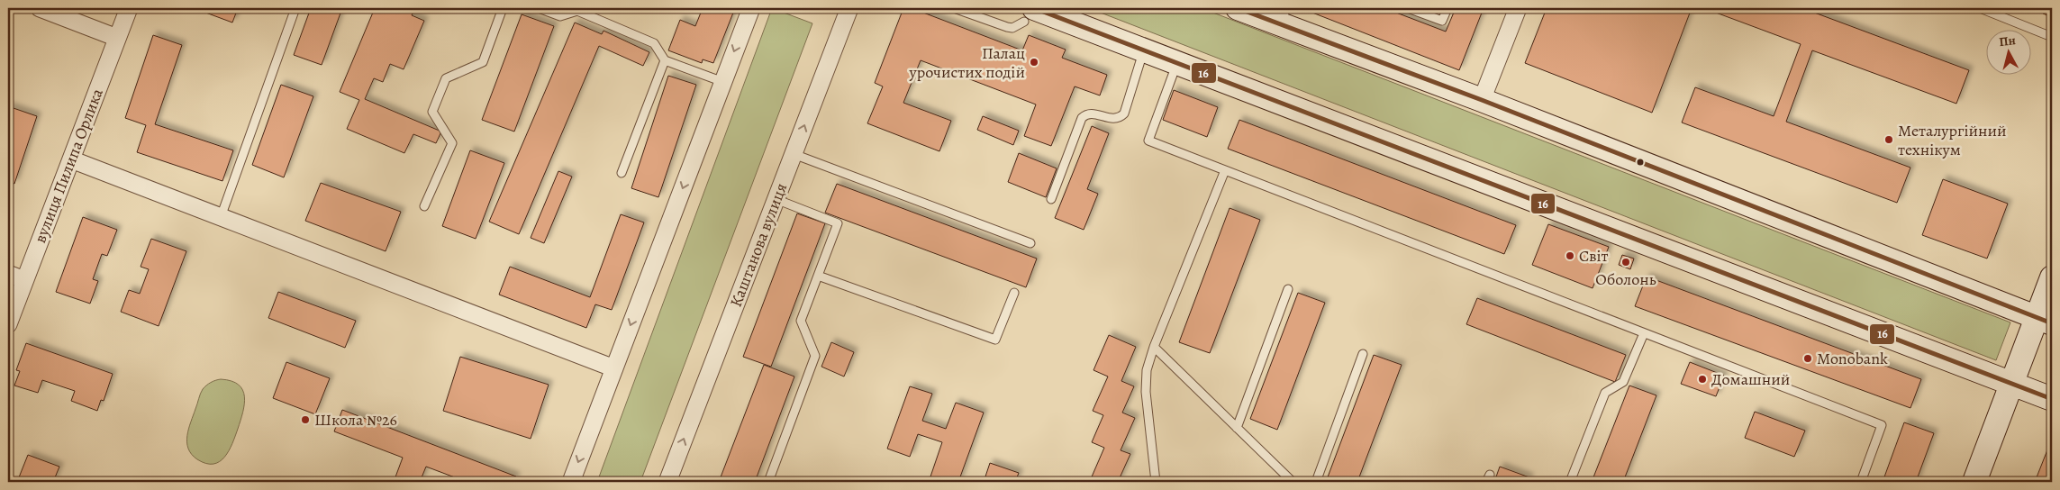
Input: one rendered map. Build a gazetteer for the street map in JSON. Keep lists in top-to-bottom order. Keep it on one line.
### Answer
{"streets":{"street":["вулиця Пилипа Орлика","Каштанова вулиця"]},"places":["Палац урочистих подій","Металургійний технікум","Світ","Оболонь","Monobank","Домашний","Школа №26"],"lines":["transit line 16"],"north":"top"}
